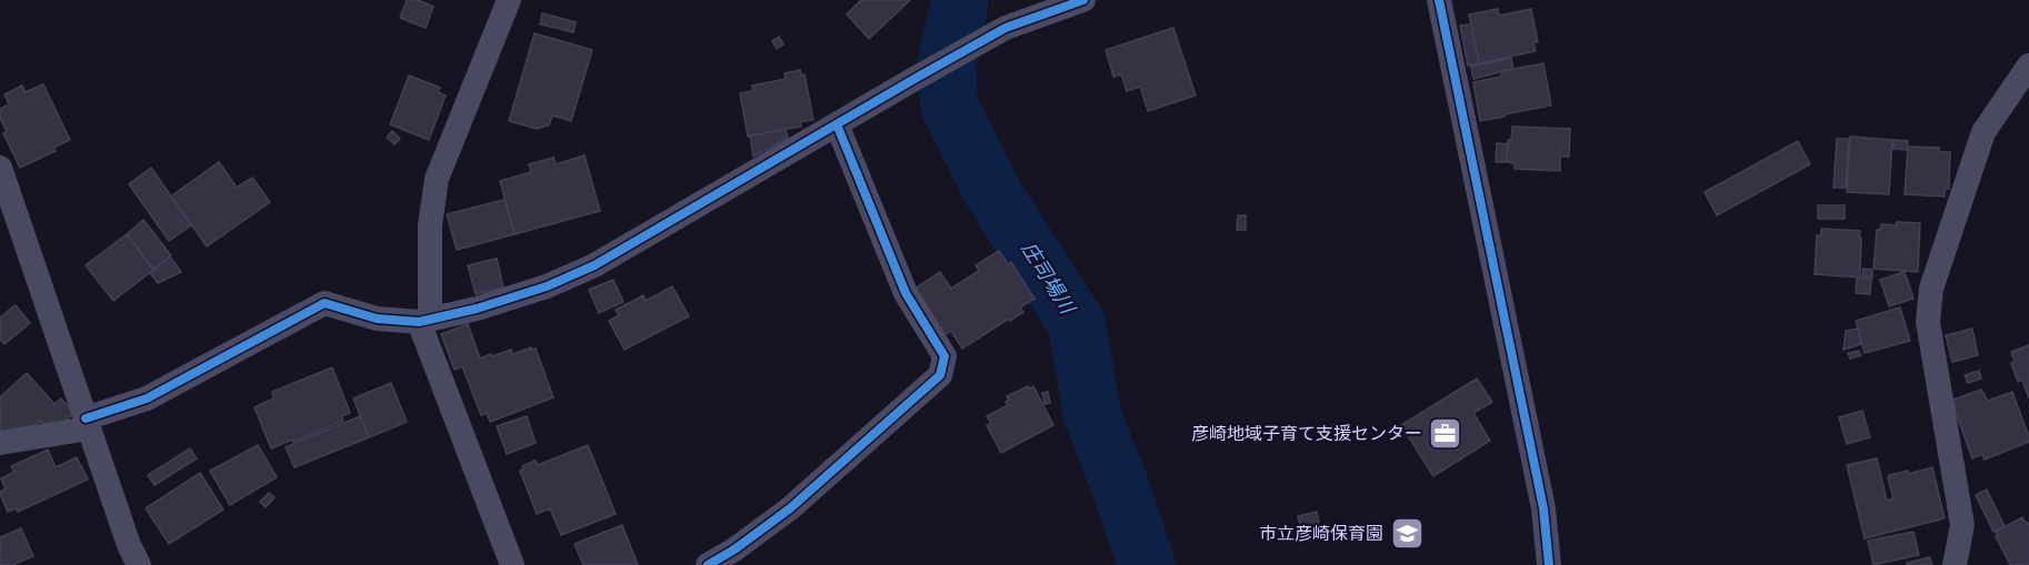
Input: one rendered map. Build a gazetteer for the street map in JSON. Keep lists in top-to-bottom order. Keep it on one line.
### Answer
{"water":["庄司場川"],"places":{"office":["彦崎地域子育て支援センター"],"school or university":["市立彦崎保育園"]}}
